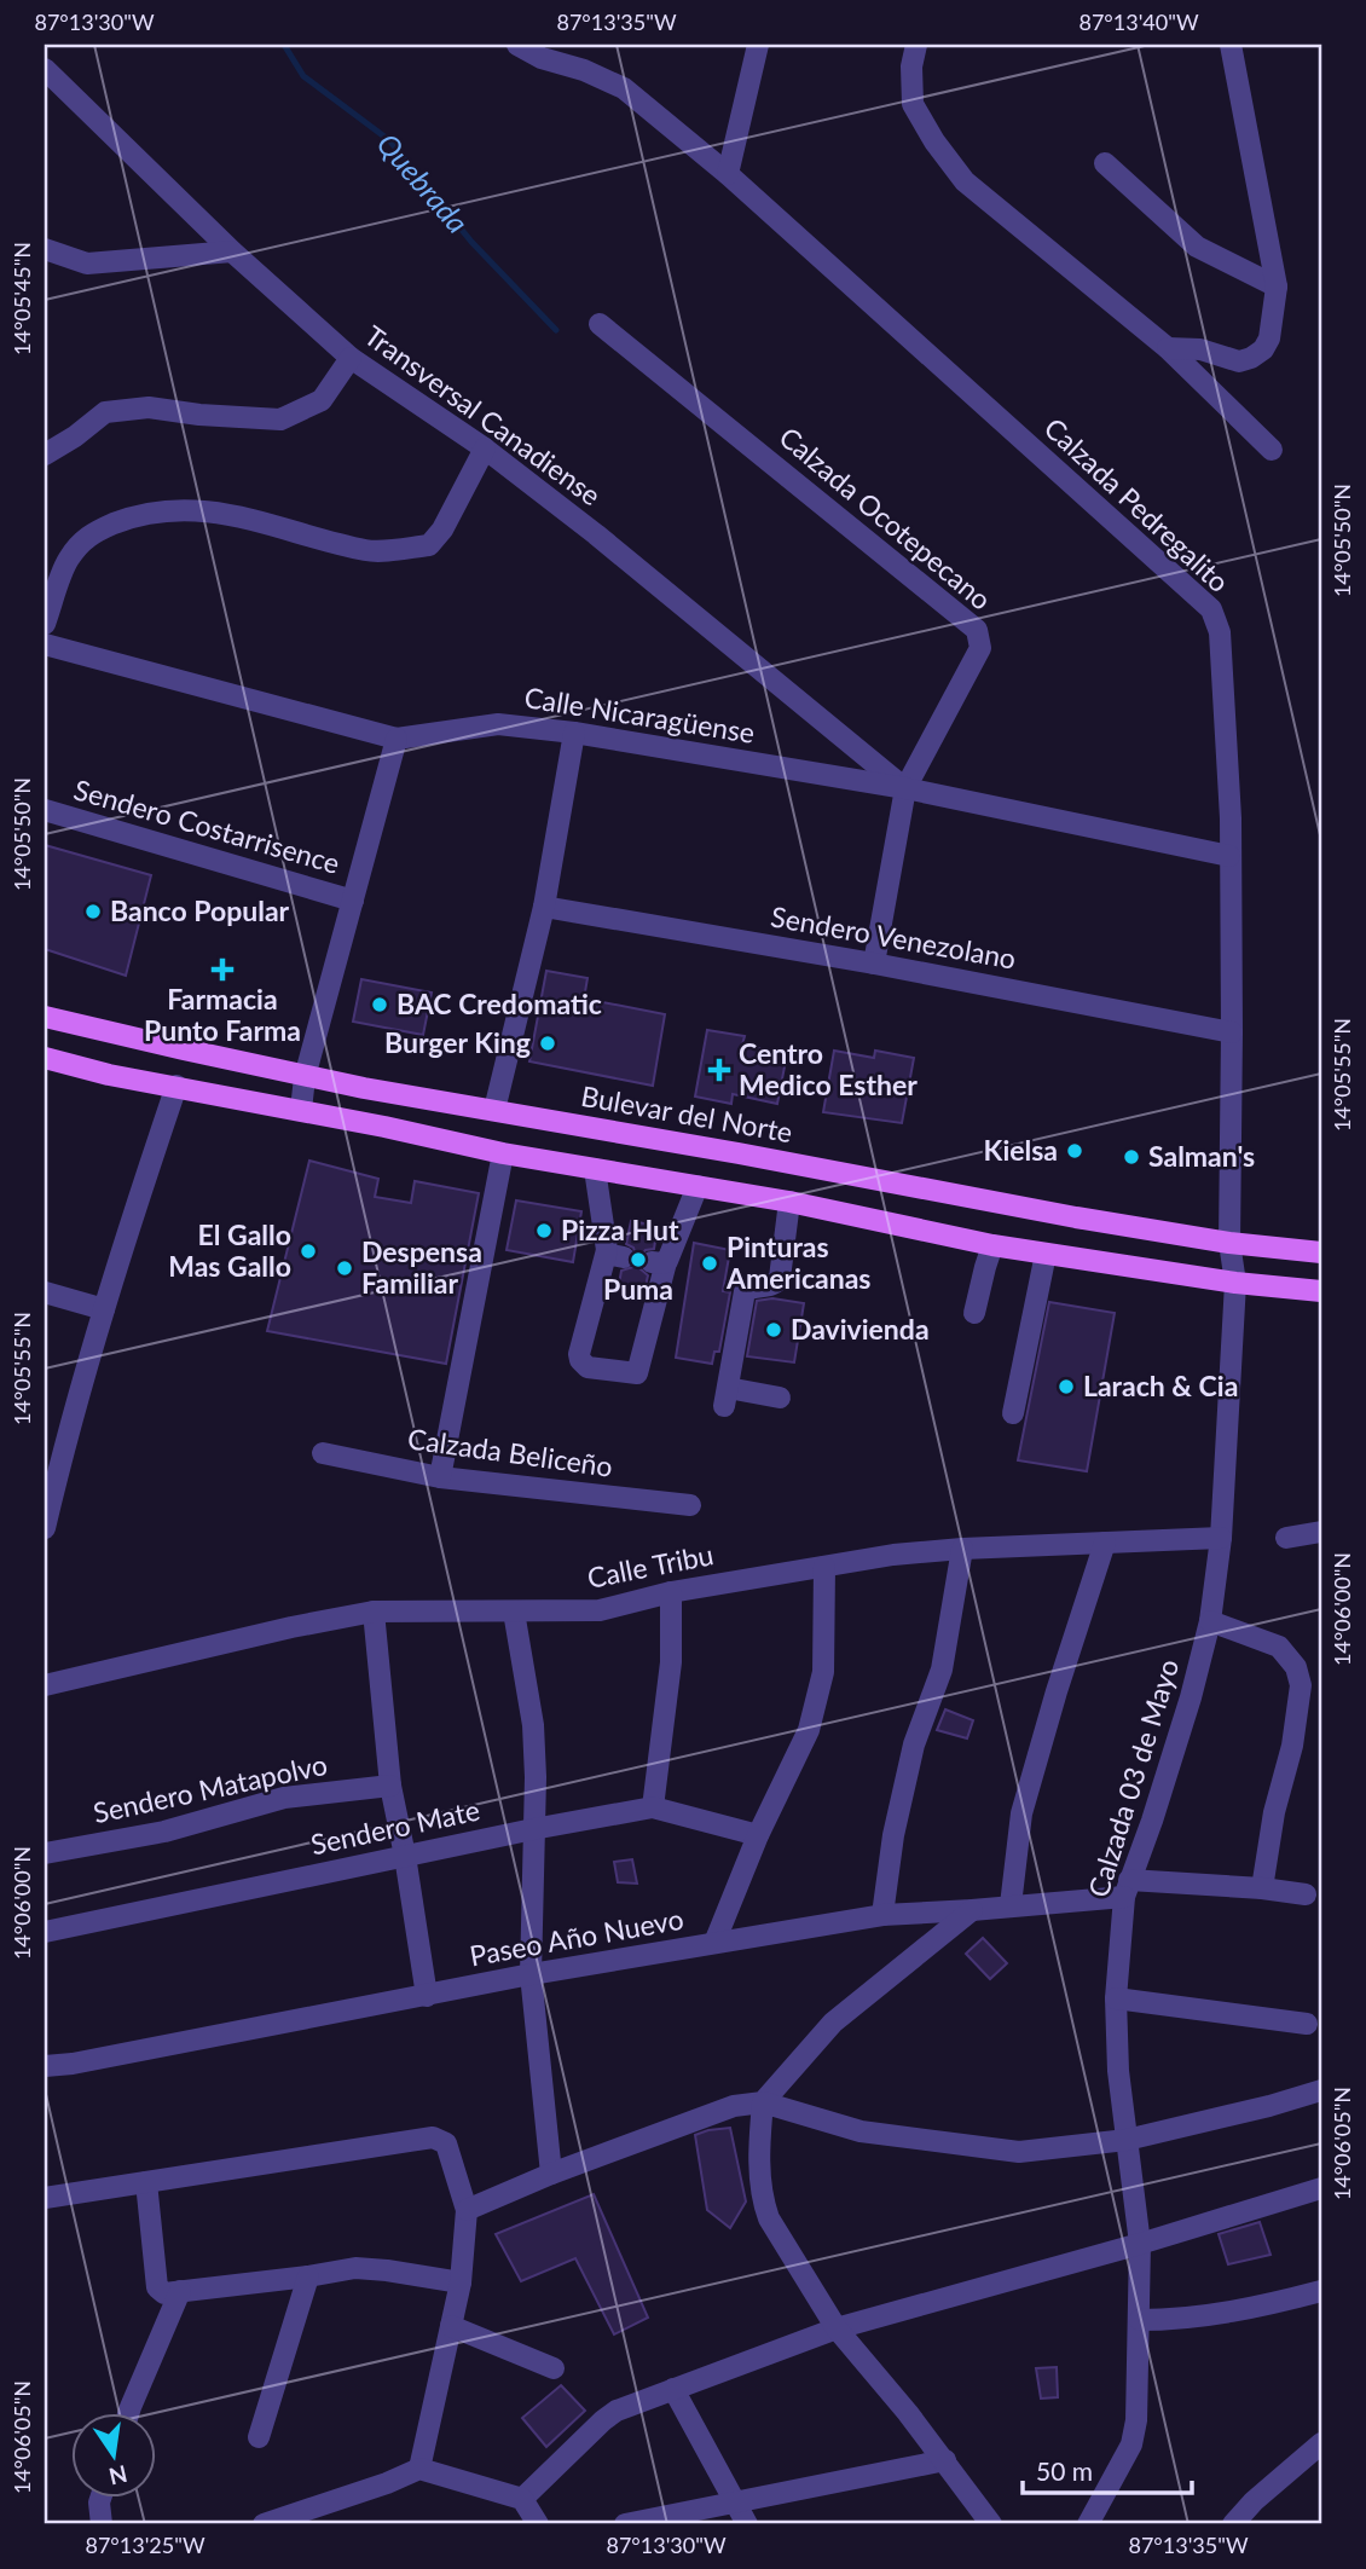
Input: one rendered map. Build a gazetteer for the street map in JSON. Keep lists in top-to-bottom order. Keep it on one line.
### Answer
{"streets":{"main road":["Bulevar del Norte"],"street":["Transversal Canadiense","Calzada Pedregalito","Calzada Ocotepecano","Calle Nicaragüense","Sendero Costarrisence","Sendero Venezolano","Calzada Beliceño","Calle Tribu","Calzada 03 de Mayo","Sendero Matapolvo","Sendero Mate","Paseo Año Nuevo"]},"crossings":[["Transversal Canadiense","Calzada Ocotepecano"],["Transversal Canadiense","Calle Nicaragüense"],["Calzada Pedregalito","Calle Nicaragüense"],["Calzada Pedregalito","Sendero Venezolano"],["Calzada Pedregalito","Bulevar del Norte"],["Calzada Pedregalito","Calzada 03 de Mayo"],["Calzada Ocotepecano","Calle Nicaragüense"],["Calzada Ocotepecano","Sendero Venezolano"],["Bulevar del Norte","Calzada 03 de Mayo"],["Calle Tribu","Calzada 03 de Mayo"],["Calzada 03 de Mayo","Paseo Año Nuevo"]],"water":["Quebrada"],"places":{"other":["Banco Popular","BAC Credomatic","Burger King","Kielsa","Salman's","Pizza Hut","El Gallo Mas Gallo","Puma","Pinturas Americanas","Despensa Familiar","Davivienda","Larach & Cia"],"health":["Farmacia Punto Farma","Centro Medico Esther"]},"scale_bar":"50 m","north":"bottom","coordinates":["87°13'30\"W","87°13'35\"W","87°13'40\"W","14°05'45\"N","14°05'50\"N","14°05'55\"N","14°06'00\"N","14°06'05\"N","87°13'25\"W"]}
